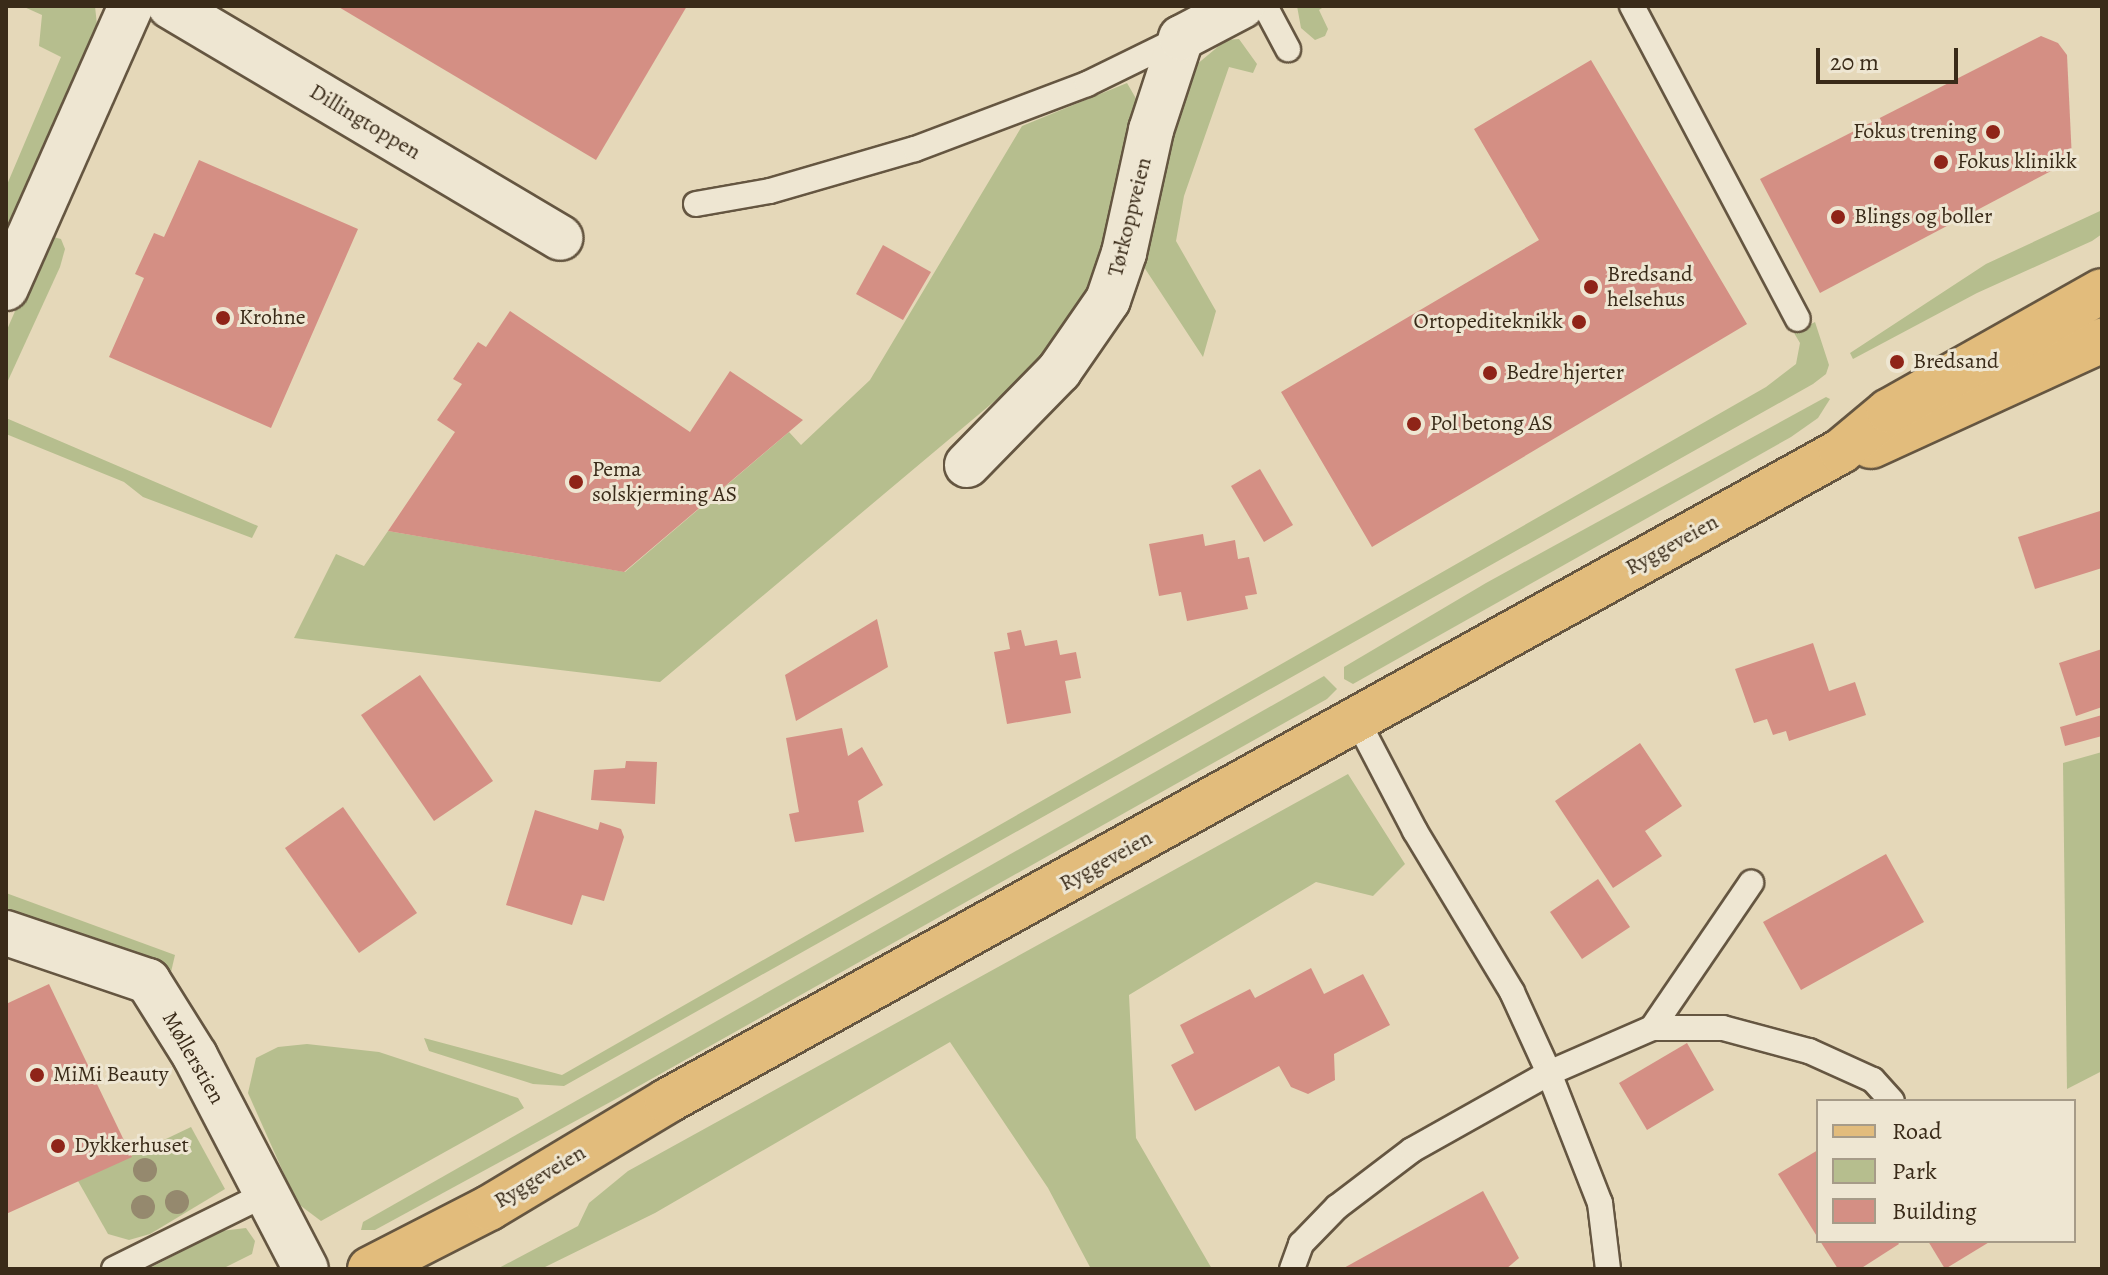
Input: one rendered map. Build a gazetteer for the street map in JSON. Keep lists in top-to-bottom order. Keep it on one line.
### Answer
{"streets":{"main road":["Ryggeveien"],"street":["Dillingtoppen","Tørkoppveien","Møllerstien"]},"places":["Fokus trening","Fokus klinikk","Blings og boller","Bredsand helsehus","Krohne","Ortopediteknikk","Bredsand","Bedre hjerter","Pol betong AS","Pema solskjerming AS","MiMi Beauty","Dykkerhuset"],"legend":["Road","Park","Building"],"scale_bar":"20 m"}
